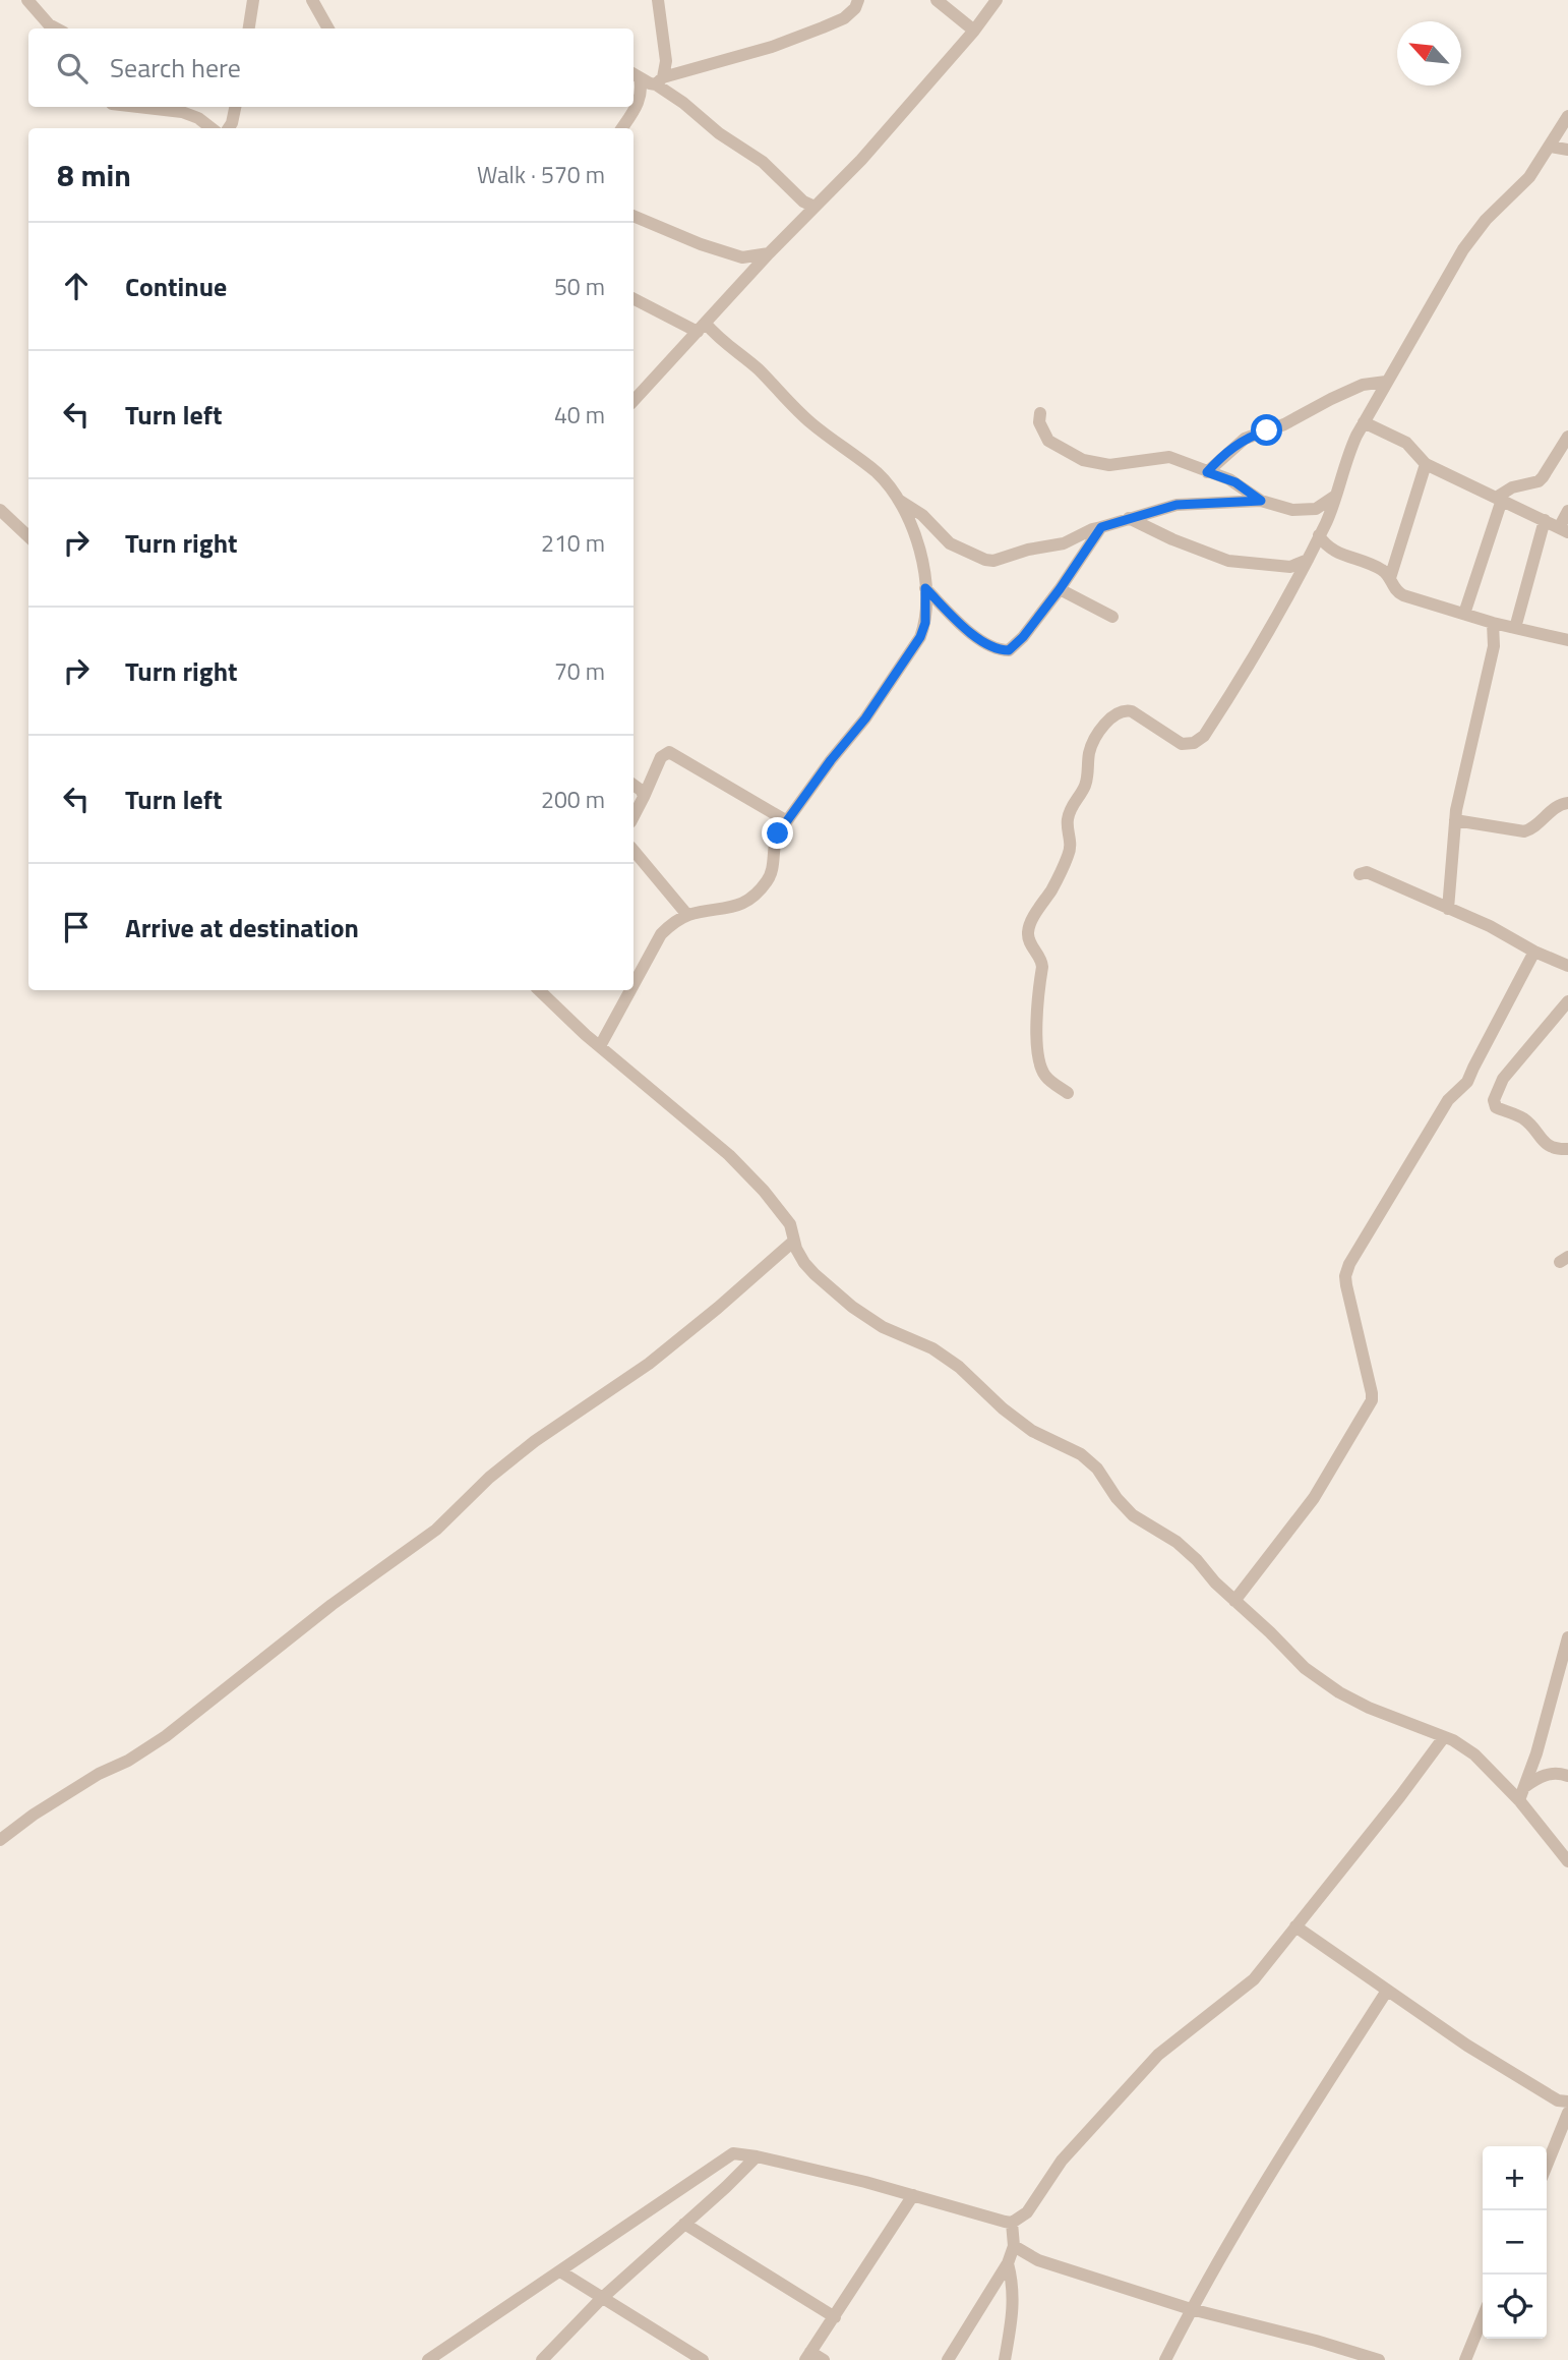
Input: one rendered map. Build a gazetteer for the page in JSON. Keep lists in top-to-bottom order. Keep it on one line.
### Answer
{"north":"top left","page":{"search":"Search here","heading":["8 min","Walk · 570 m"],"list":[["Continue","50 m"],["Turn left","40 m"],["Turn right","210 m"],["Turn right","70 m"],["Turn left","200 m"],"Arrive at destination"],"map_buttons":["+","−"]}}
